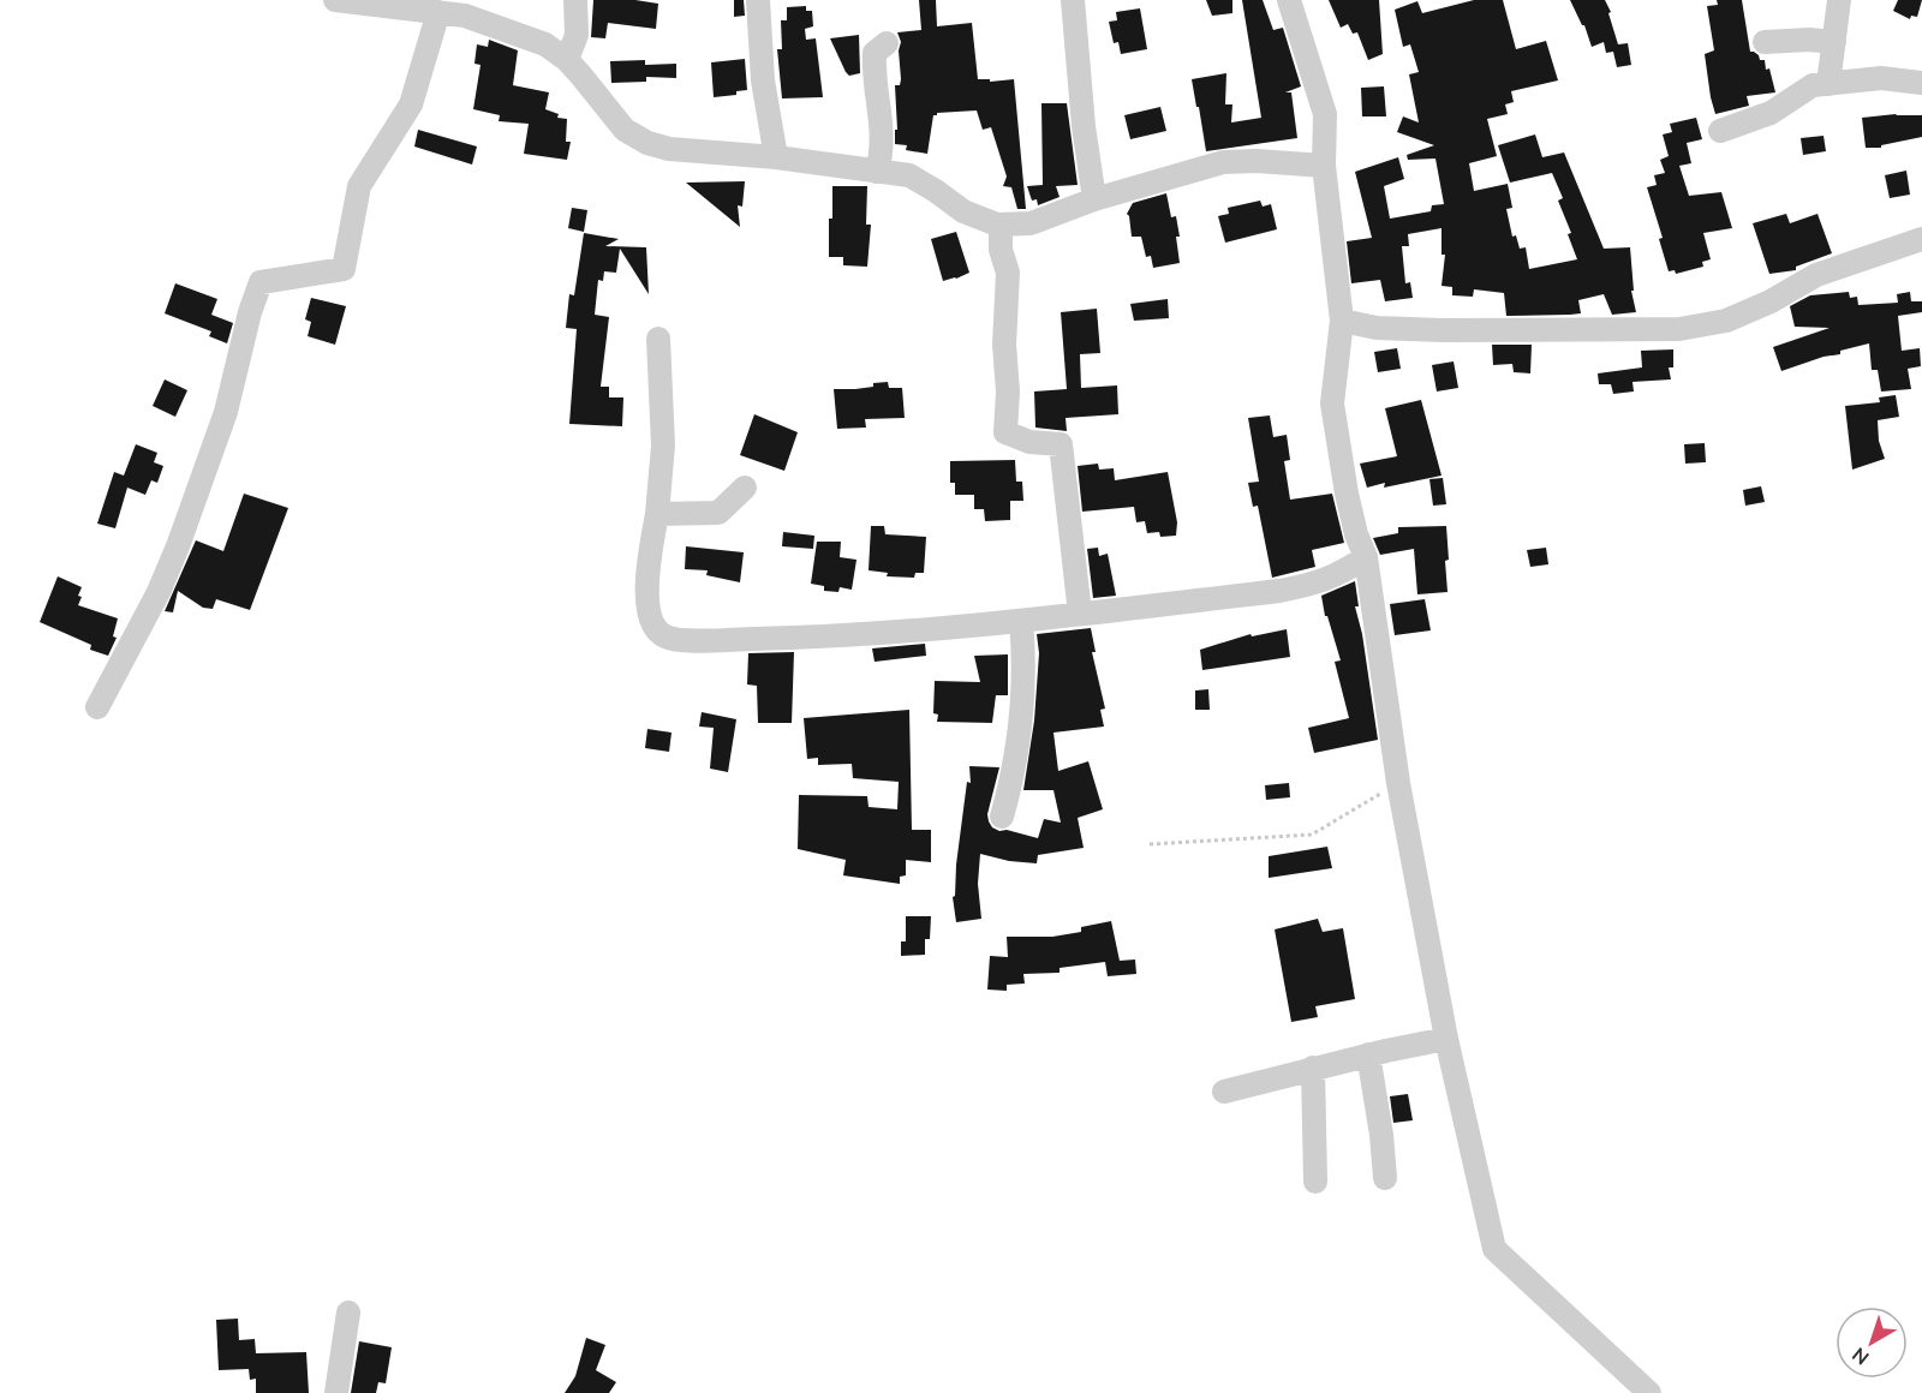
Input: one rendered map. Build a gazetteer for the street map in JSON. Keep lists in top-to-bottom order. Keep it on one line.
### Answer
{"north":"bottom left"}
